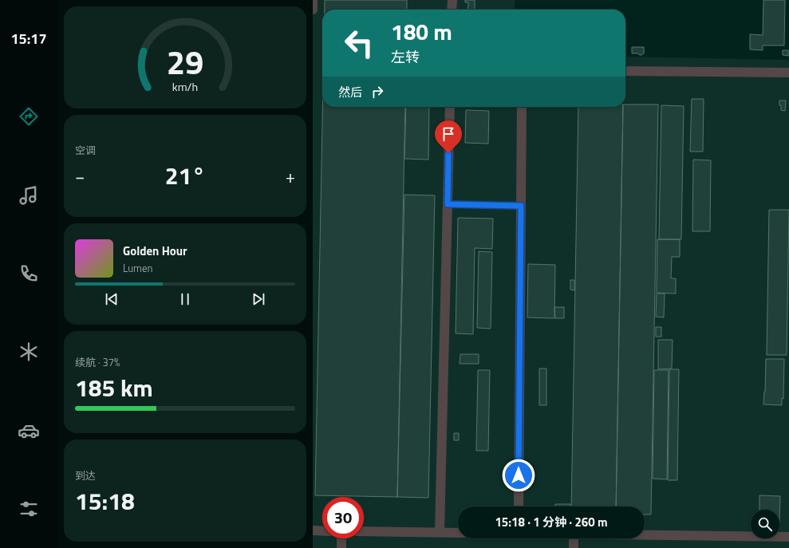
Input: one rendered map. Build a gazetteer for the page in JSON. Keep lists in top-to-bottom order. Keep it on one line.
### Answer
{"page":{"tabs":"15:17","turn":["180 m","左转"],"then":"然后","tile":["空调",["续航 · 37%","185 km"],["到达","15:18"]],"heat":["−","21°","+"],"song":["Golden Hour","Lumen"],"limit":"30","trip":"15:18 · 1 分钟 · 260 m","gauge":["29","km/h"]}}
